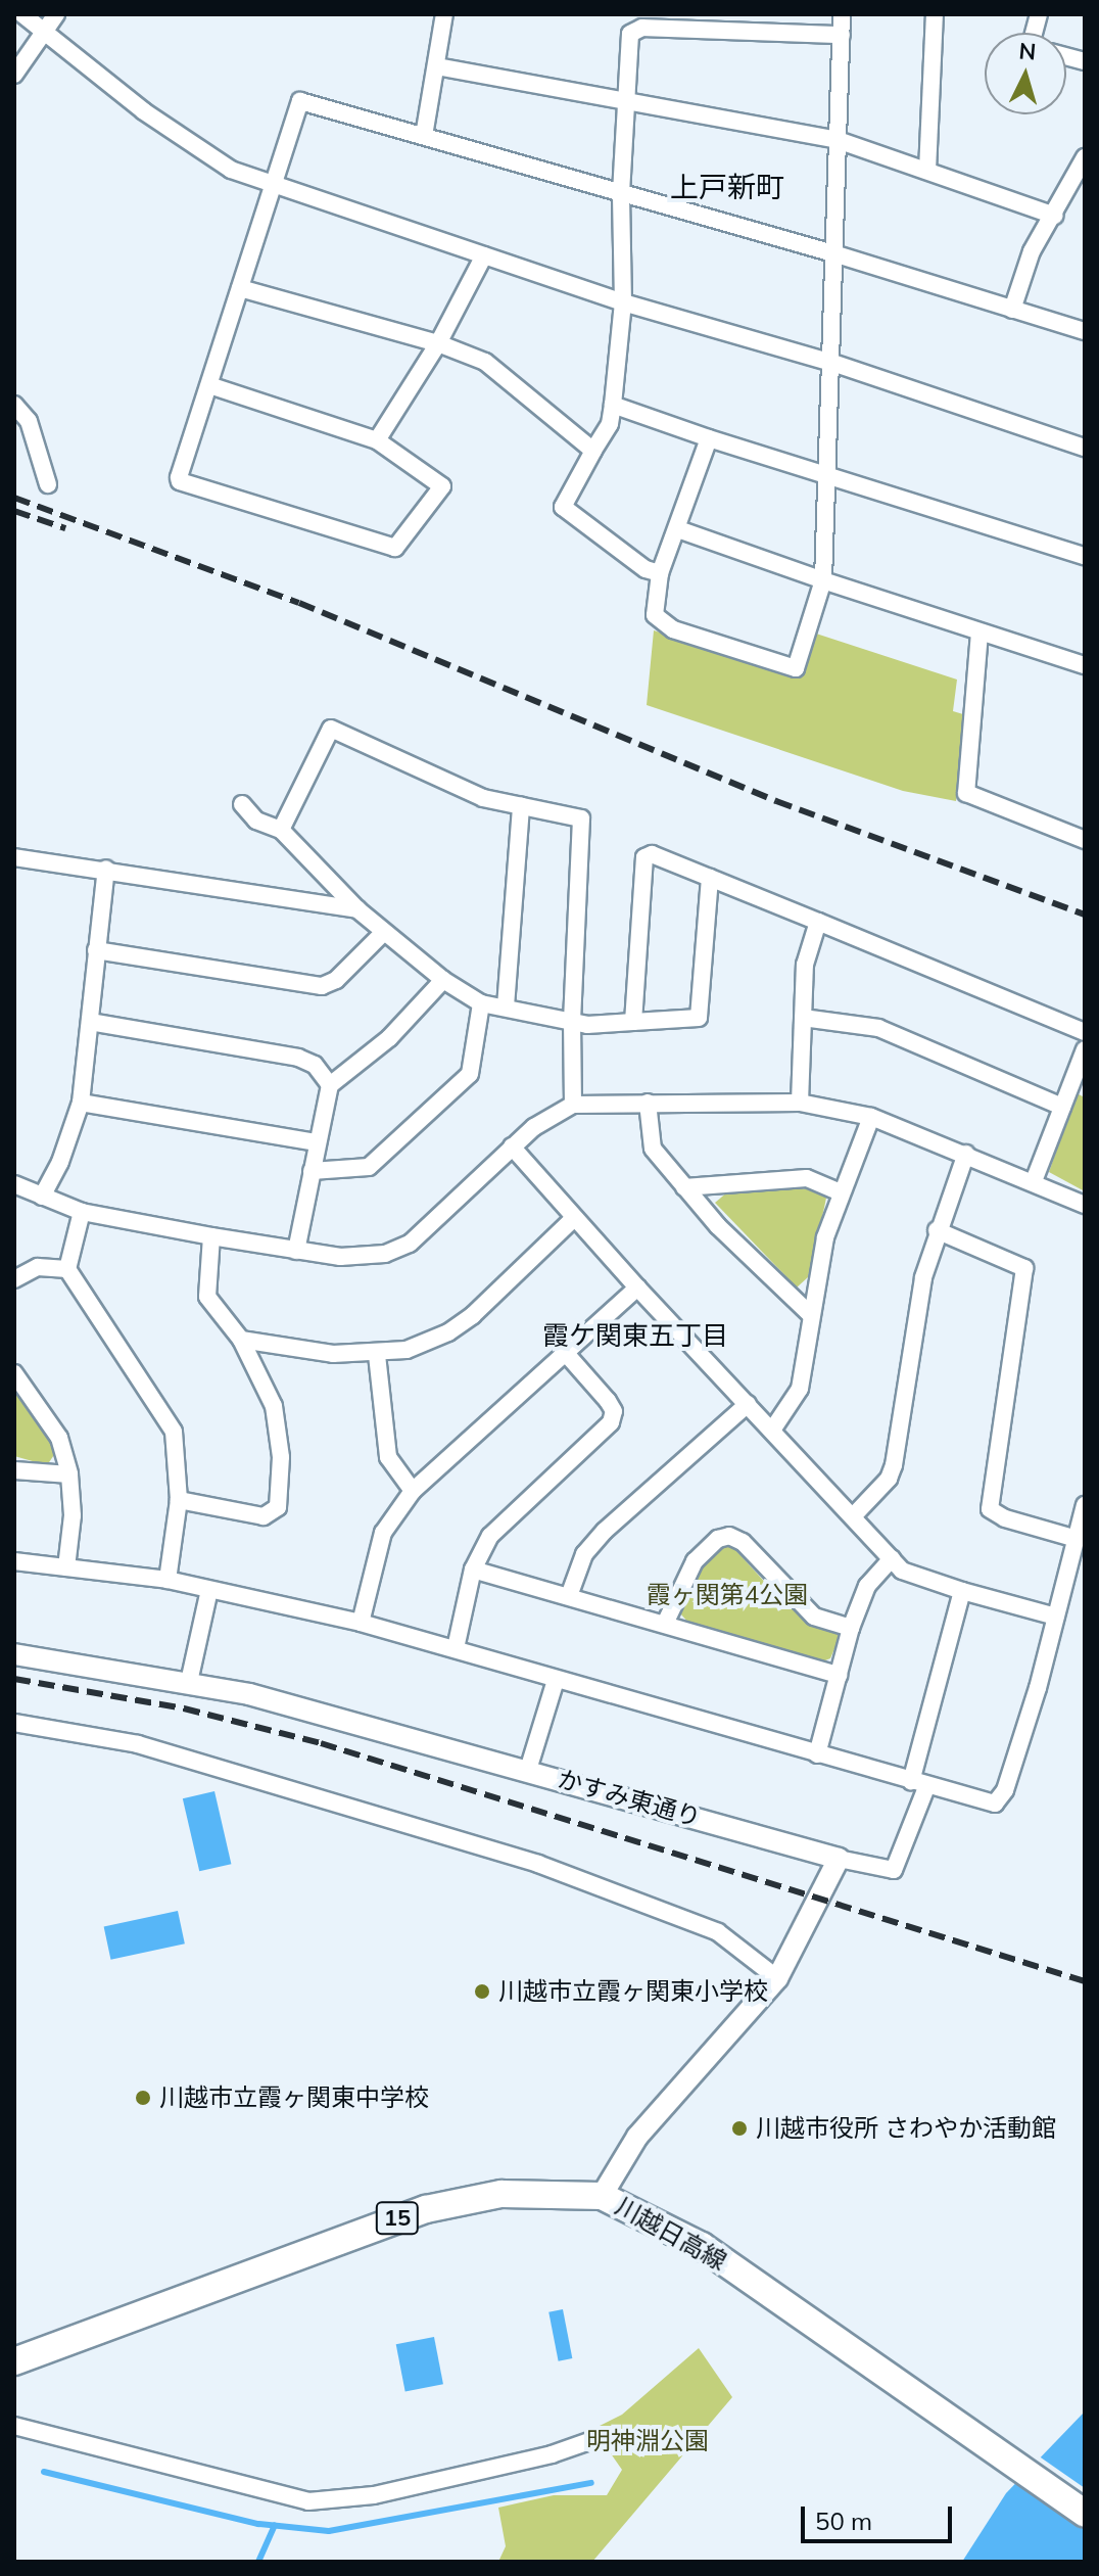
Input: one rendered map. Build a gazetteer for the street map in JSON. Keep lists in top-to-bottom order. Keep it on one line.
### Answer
{"streets":{"main road":["15","川越日高線"],"street":["かすみ東通り"]},"districts":["上戸新町","霞ケ関東五丁目"],"parks":["霞ヶ関第4公園","明神淵公園"],"places":["川越市立霞ヶ関東小学校","川越市立霞ヶ関東中学校","川越市役所 さわやか活動館"],"scale_bar":"50 m","north":"top"}
